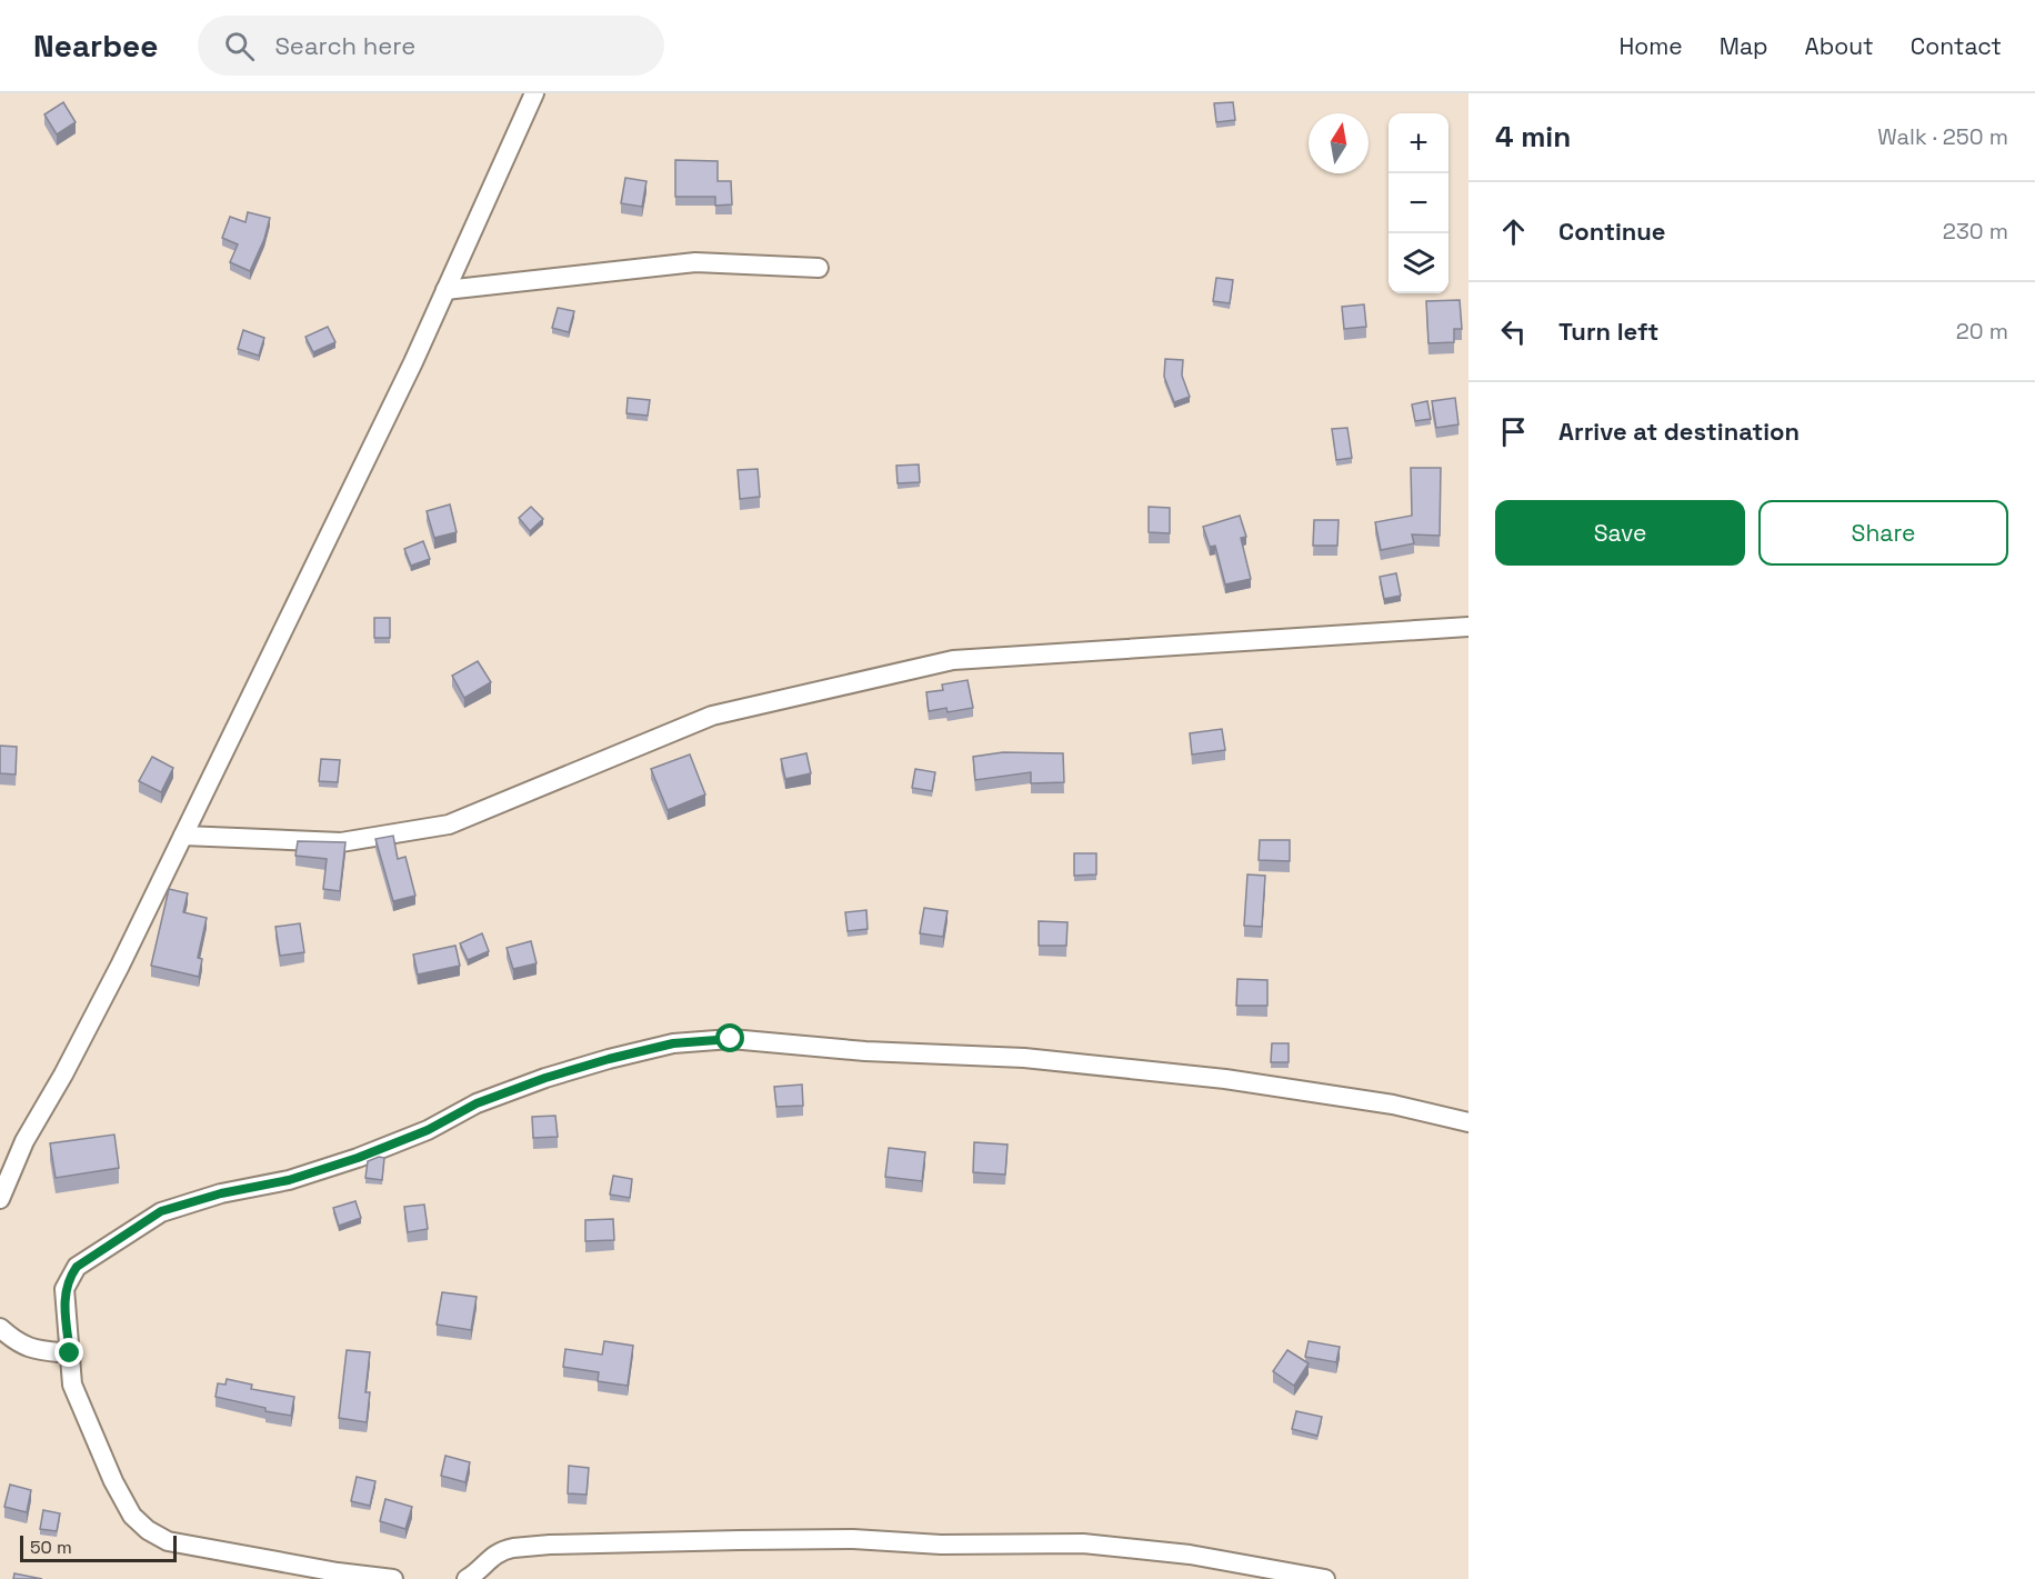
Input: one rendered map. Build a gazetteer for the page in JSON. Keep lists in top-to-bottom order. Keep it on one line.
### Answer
{"scale_bar":"50 m","north":"top","page":{"header":"Nearbee","search":"Search here","nav":["Home","Map","About","Contact"],"heading":["4 min","Walk · 250 m"],"map_buttons":["+","−"],"list":[["Continue","230 m"],["Turn left","20 m"],"Arrive at destination"],"buttons":["Save","Share"],"scale":"50 m"}}
